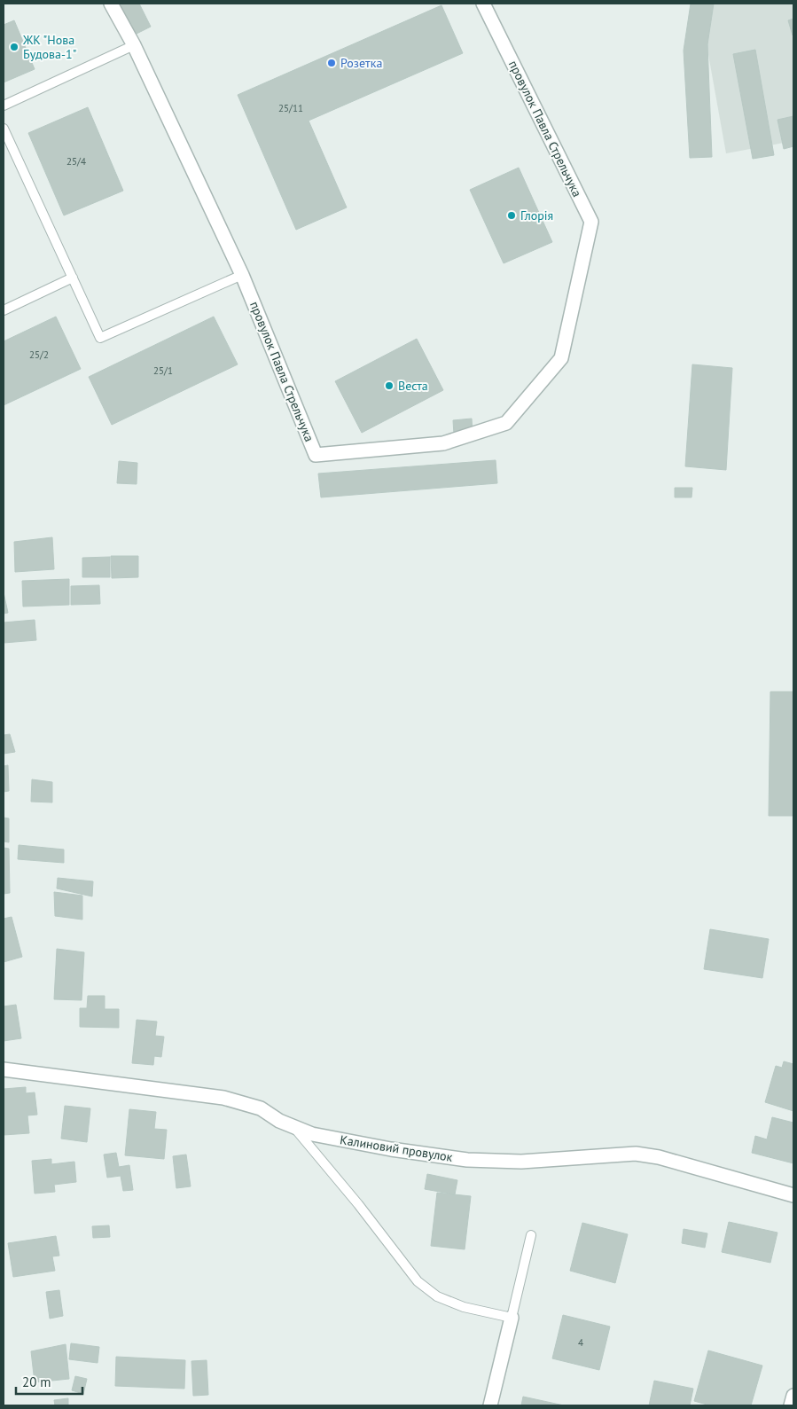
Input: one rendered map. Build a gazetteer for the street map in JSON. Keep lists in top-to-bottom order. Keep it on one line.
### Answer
{"streets":{"street":["провулок Павла Стрельчука","Калиновий провулок"]},"places":["ЖК \"Нова Будова-1\"","Розетка","Глорія","Веста"],"house_numbers":["25/11","25/4","25/2","25/1","4"],"scale_bar":"20 m"}
